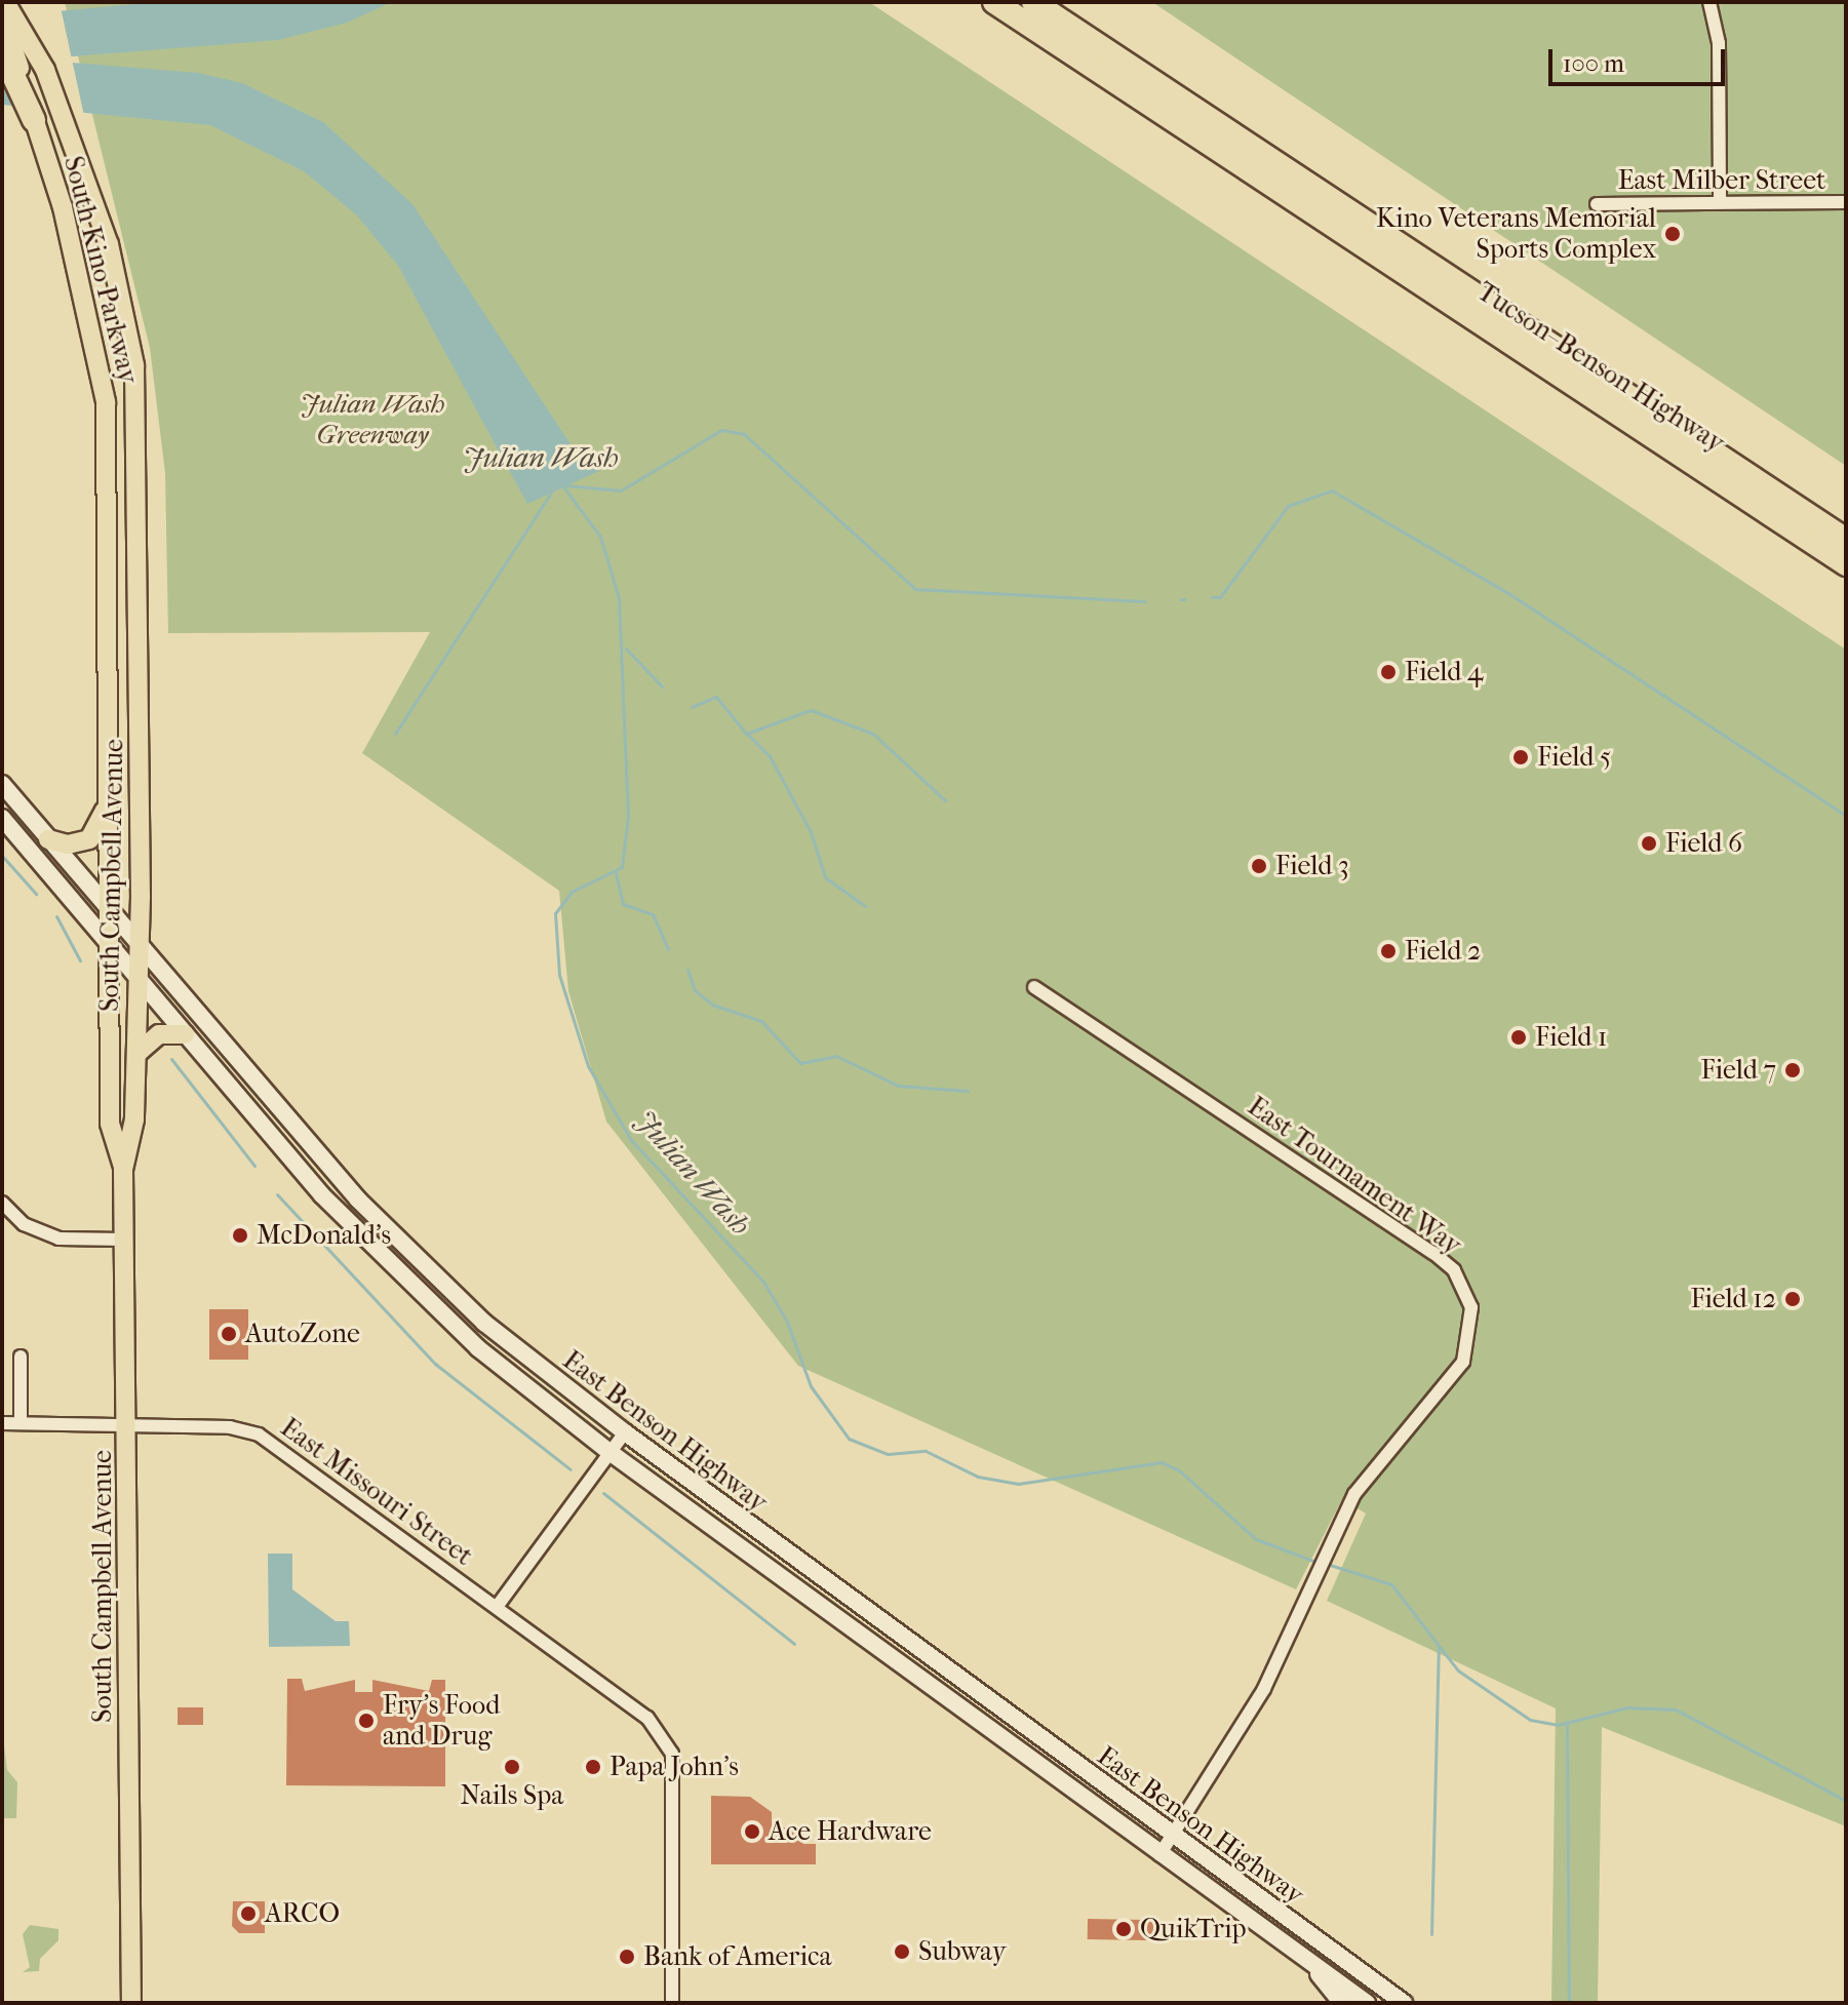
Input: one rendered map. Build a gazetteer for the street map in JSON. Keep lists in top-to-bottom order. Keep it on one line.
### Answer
{"streets":{"highway":["Tucson–Benson Highway"],"main road":["South Kino Parkway","South Campbell Avenue","East Benson Highway"],"street":["East Milber Street","East Tournament Way","East Missouri Street"]},"crossings":[["South Kino Parkway","South Campbell Avenue"],["South Campbell Avenue","East Benson Highway"],["South Campbell Avenue","East Missouri Street"],["East Tournament Way","East Benson Highway"]],"water":["Julian Wash"],"parks":["Julian Wash Greenway"],"places":["Kino Veterans Memorial Sports Complex","Field 4","Field 5","Field 6","Field 3","Field 2","Field 1","Field 7","McDonald's","Field 12","AutoZone","Fry's Food and Drug","Nails Spa","Papa John's","Ace Hardware","ARCO","QuikTrip","Subway","Bank of America"],"scale_bar":"100 m"}
